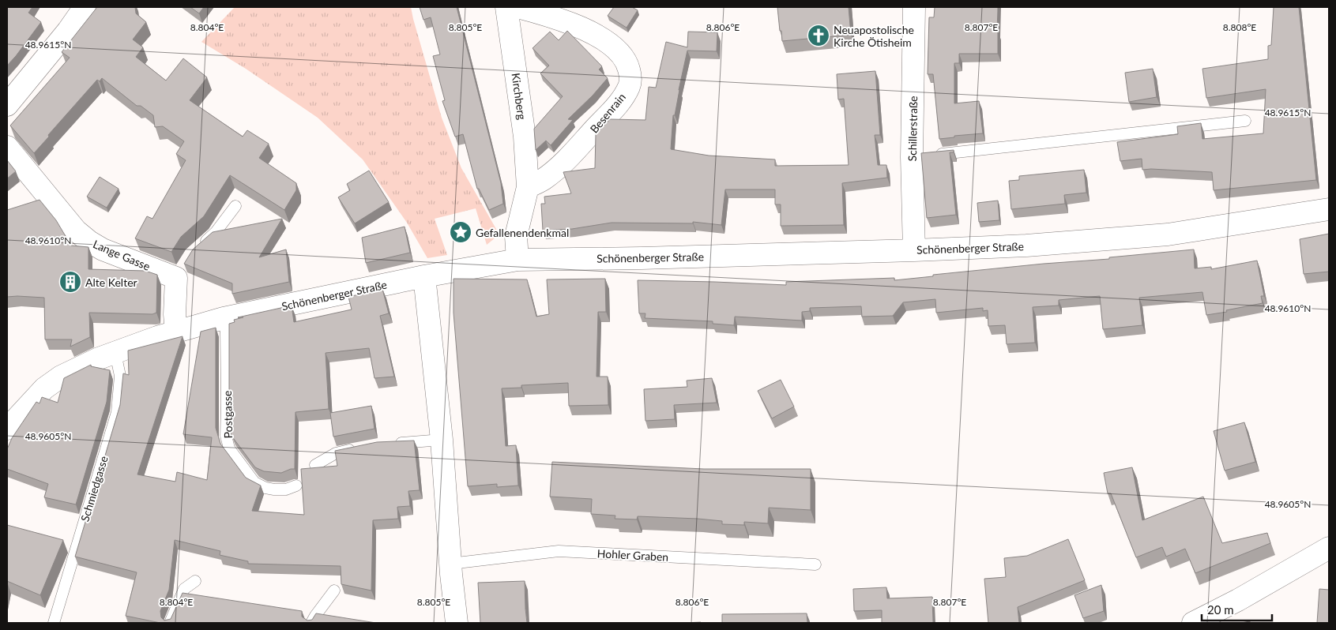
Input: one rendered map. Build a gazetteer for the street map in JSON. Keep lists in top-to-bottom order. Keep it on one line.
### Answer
{"streets":{"street":["Kirchberg","Besenrain","Schillerstraße","Schönenberger Straße","Lange Gasse"],"lane":["Postgasse","Schmiedgasse","Hohler Graben"]},"crossings":[["Kirchberg","Besenrain"],["Schillerstraße","Schönenberger Straße"],["Schönenberger Straße","Lange Gasse"],["Schönenberger Straße","Postgasse"],["Schönenberger Straße","Schmiedgasse"]],"places":{"church":["Neuapostolische Kirche Ötisheim"],"place":["Gefallenendenkmal"],"building":["Alte Kelter"]},"scale_bar":"20 m","coordinates":["8.804°E","8.805°E","8.806°E","8.807°E","8.808°E","48.9615°N","48.9610°N","48.9605°N"]}
